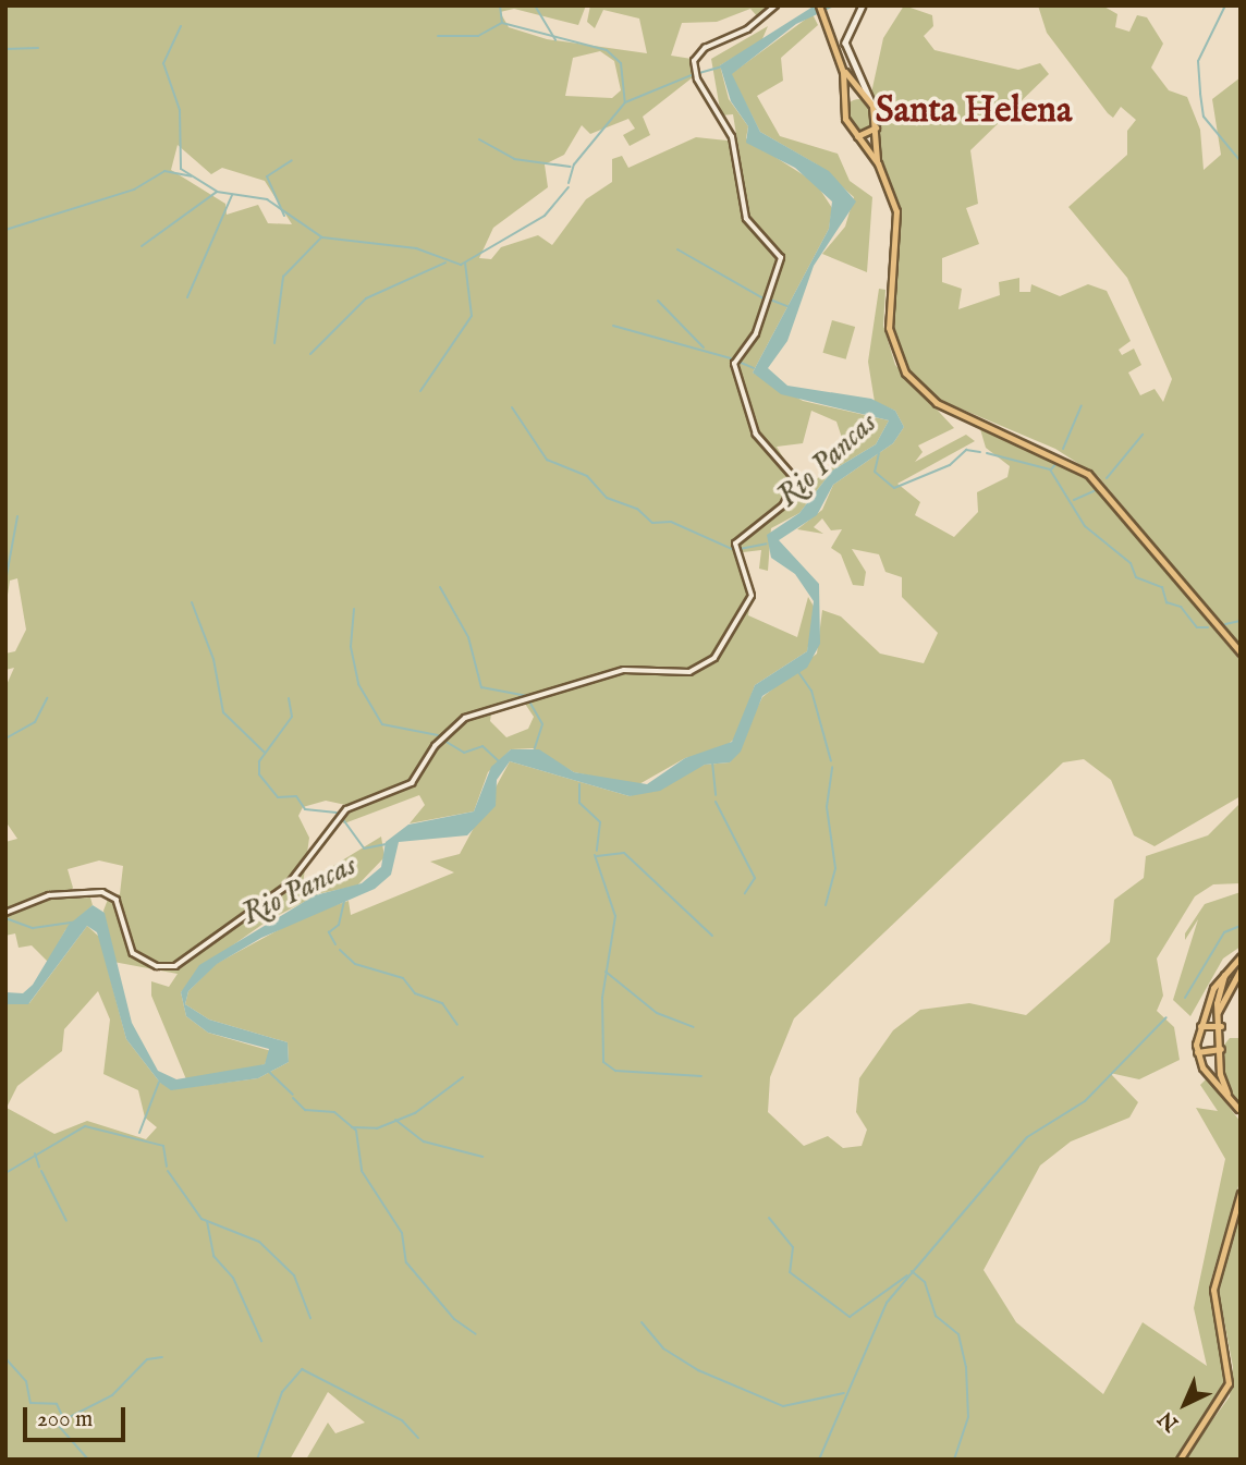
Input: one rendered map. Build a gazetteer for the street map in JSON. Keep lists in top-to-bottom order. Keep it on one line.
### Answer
{"districts":["Santa Helena"],"water":["Rio Pancas"],"scale_bar":"200 m","north":"bottom left"}
